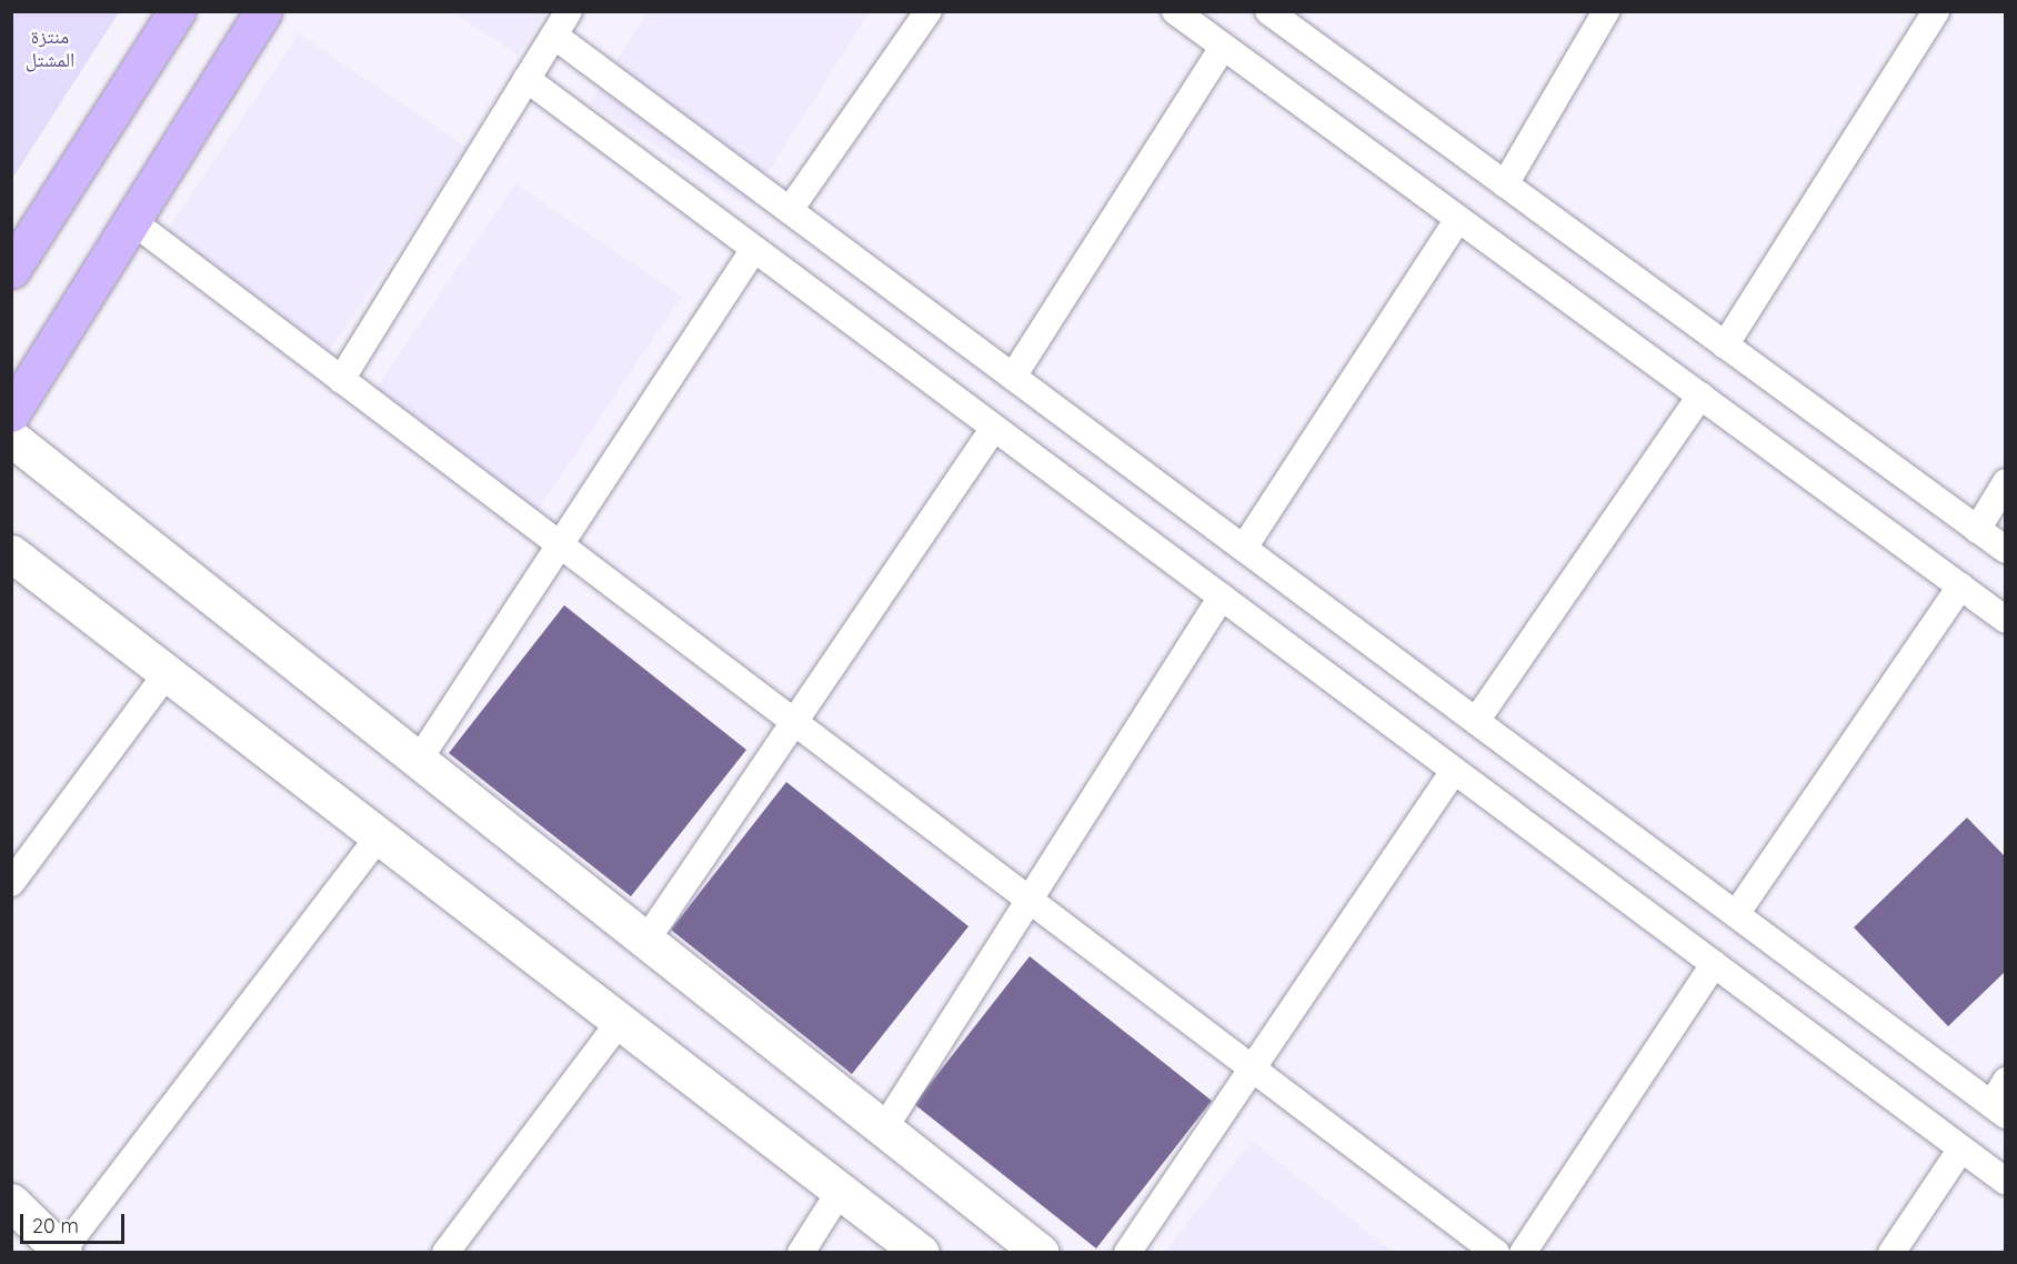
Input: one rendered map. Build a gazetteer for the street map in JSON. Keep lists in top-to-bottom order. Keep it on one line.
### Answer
{"parks":["منتزة المشتل"],"scale_bar":"20 m"}
